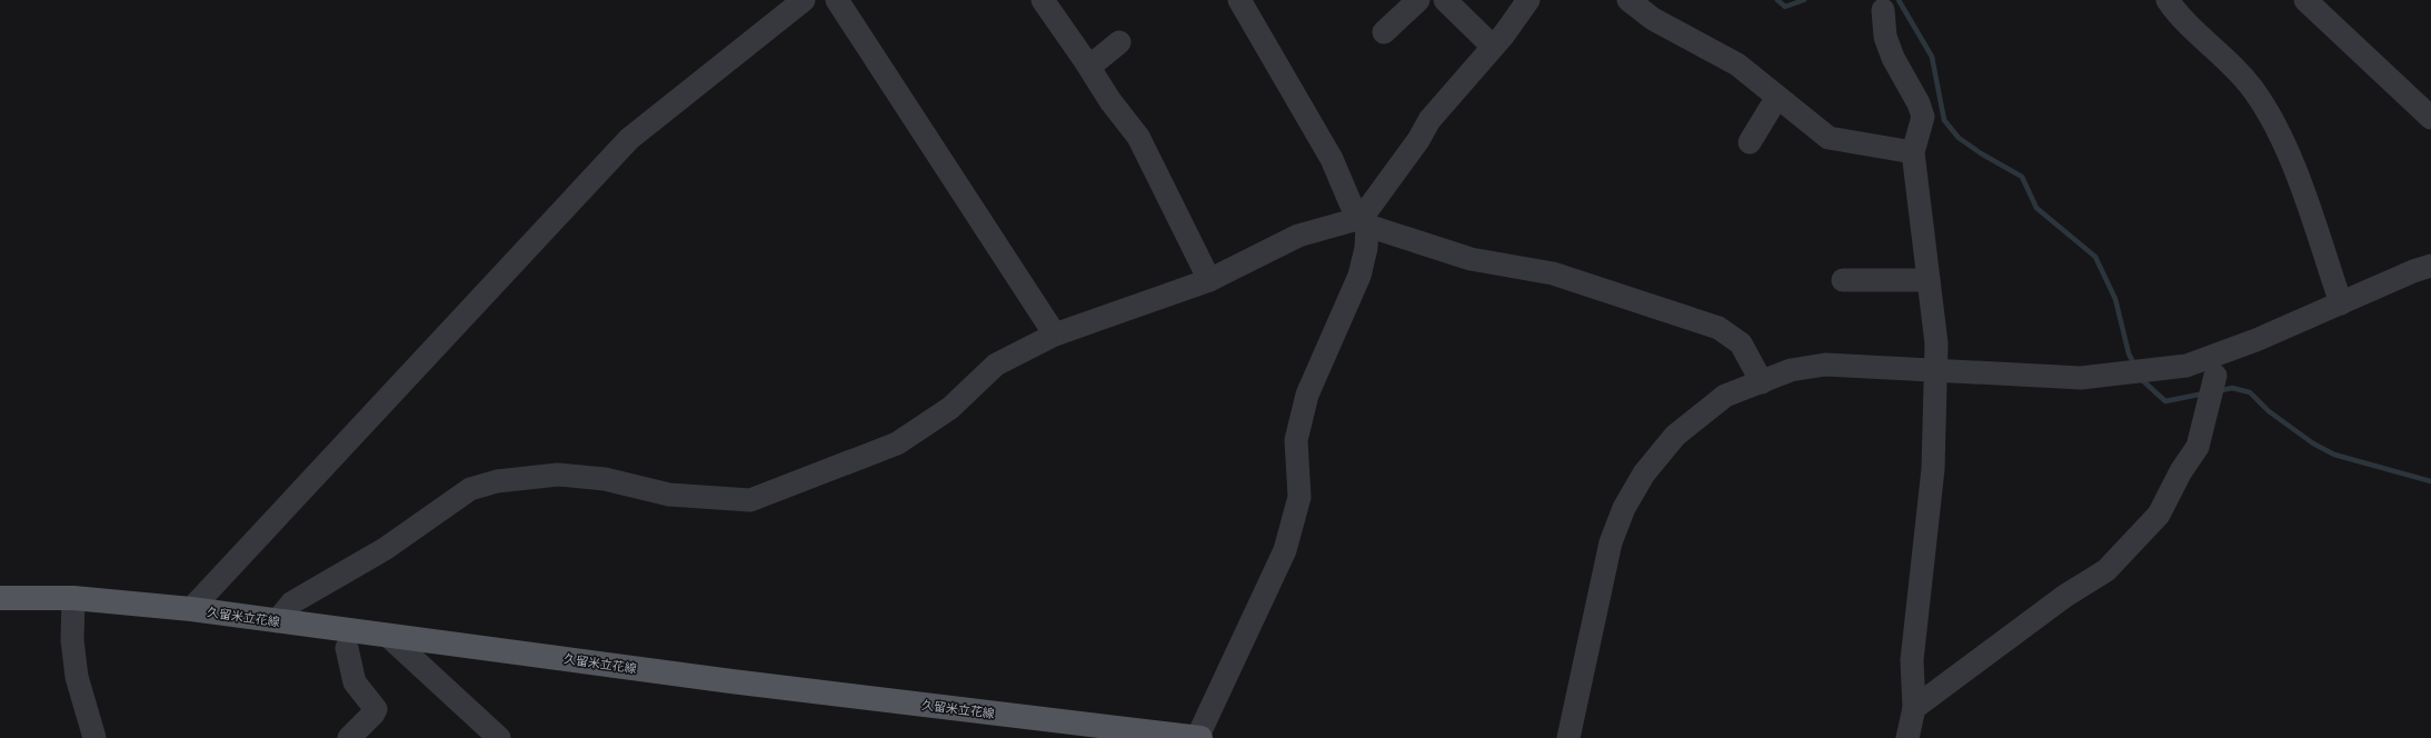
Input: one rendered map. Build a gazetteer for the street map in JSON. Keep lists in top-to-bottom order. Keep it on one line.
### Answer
{"streets":{"main road":["久留米立花線"]}}
